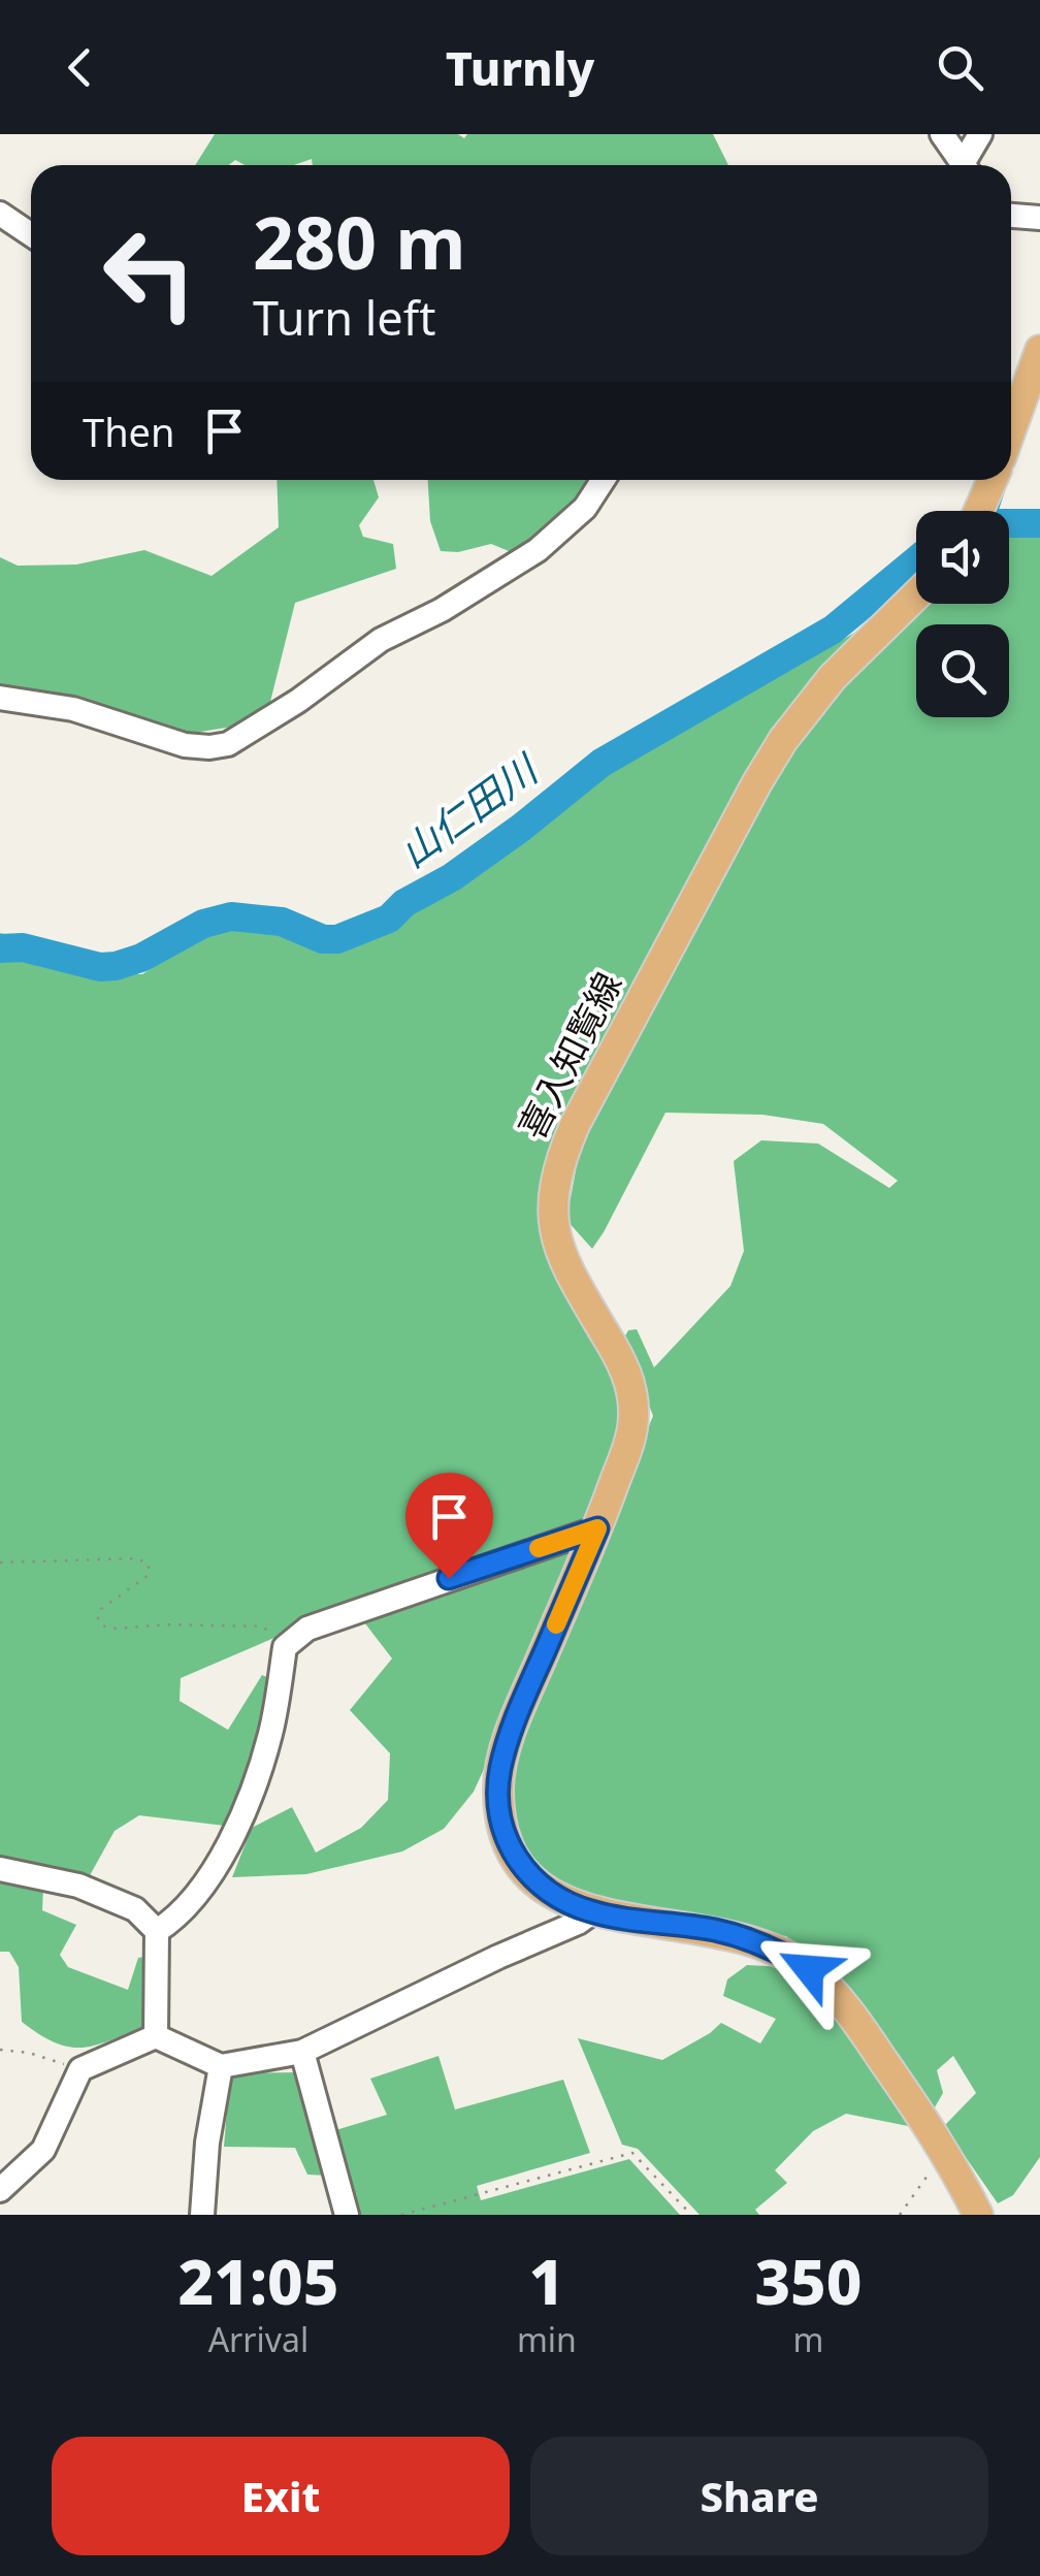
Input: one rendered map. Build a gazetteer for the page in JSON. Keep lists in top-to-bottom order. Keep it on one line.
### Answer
{"streets":{"main road":["喜入知覧線"]},"water":["山仁田川"],"page":{"header":"Turnly","turn":["280 m","Turn left"],"then":"Then","eta":["21:05","Arrival","1","min","350","m"],"buttons":["Exit","Share"]}}
